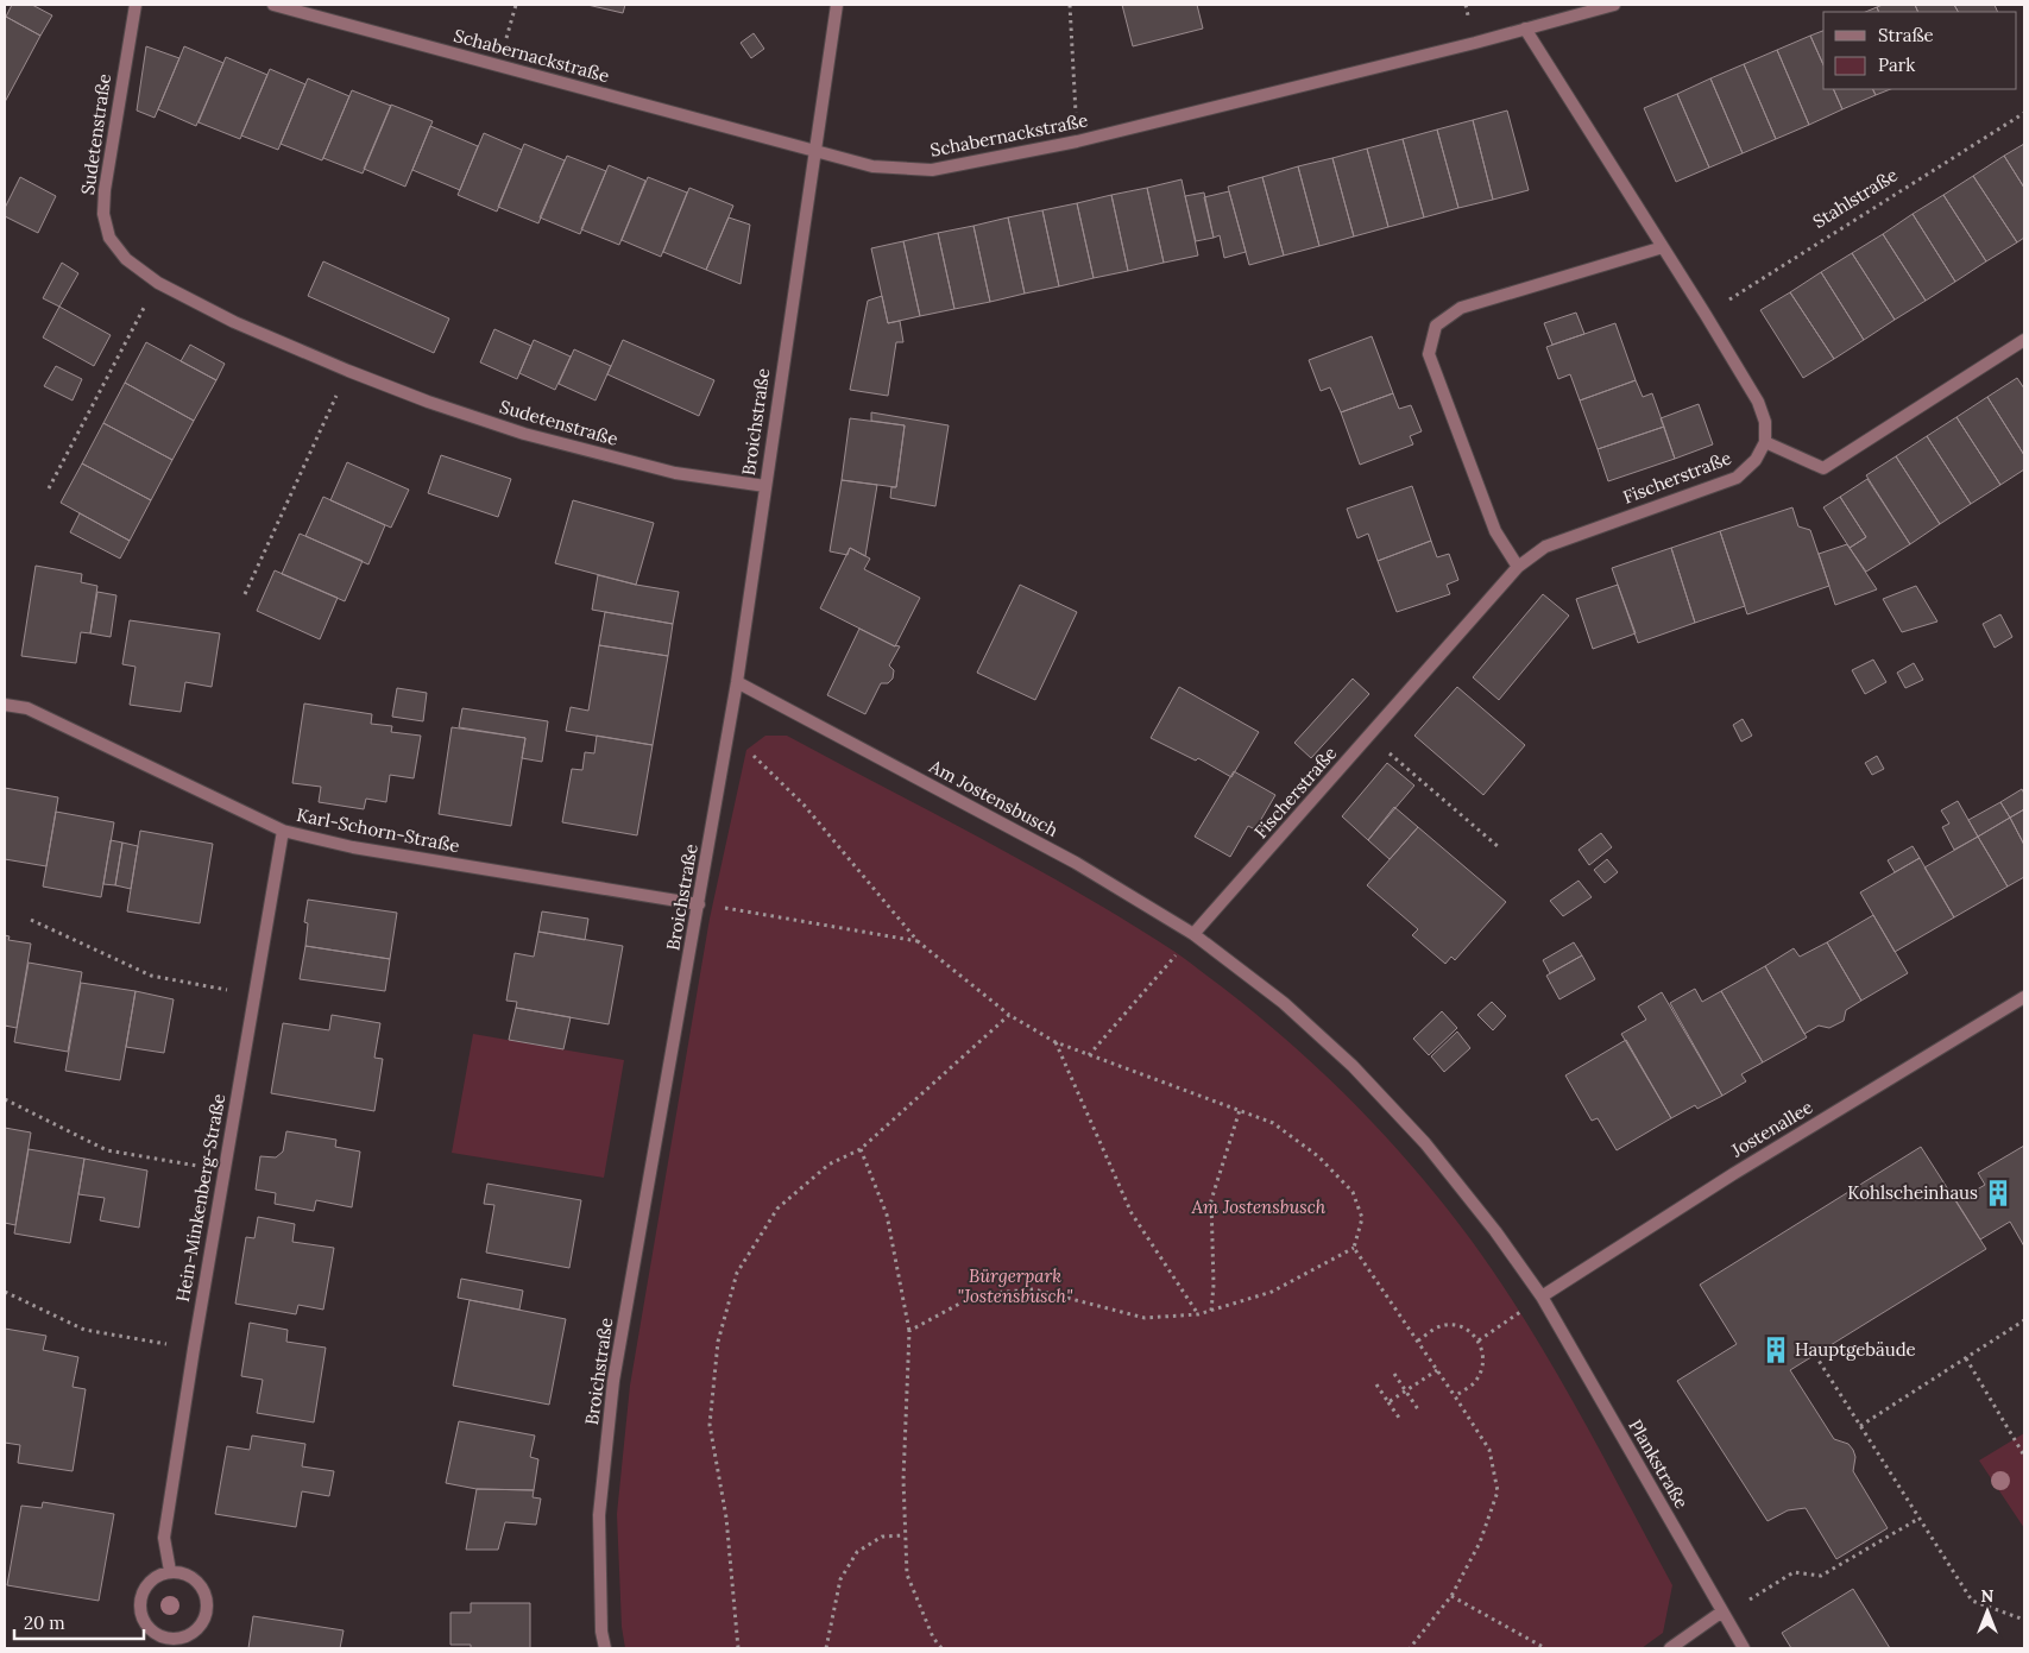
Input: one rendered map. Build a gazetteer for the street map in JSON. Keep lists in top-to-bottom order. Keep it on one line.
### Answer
{"streets":{"street":["Schabernackstraße","Sudetenstraße","Broichstraße","Fischerstraße","Am Jostensbusch","Karl-Schorn-Straße","Jostenallee","Hein-Minkenberg-Straße","Plankstraße"],"path":["Stahlstraße"]},"crossings":[["Schabernackstraße","Broichstraße"],["Sudetenstraße","Broichstraße"],["Broichstraße","Am Jostensbusch"],["Broichstraße","Karl-Schorn-Straße"],["Fischerstraße","Am Jostensbusch"],["Am Jostensbusch","Jostenallee"],["Am Jostensbusch","Plankstraße"],["Karl-Schorn-Straße","Hein-Minkenberg-Straße"],["Jostenallee","Plankstraße"]],"parks":["Am Jostensbusch","Bürgerpark \"Jostensbusch\""],"places":{"building":["Kohlscheinhaus","Hauptgebäude"]},"legend":["Straße","Park"],"scale_bar":"20 m","north":"top"}
